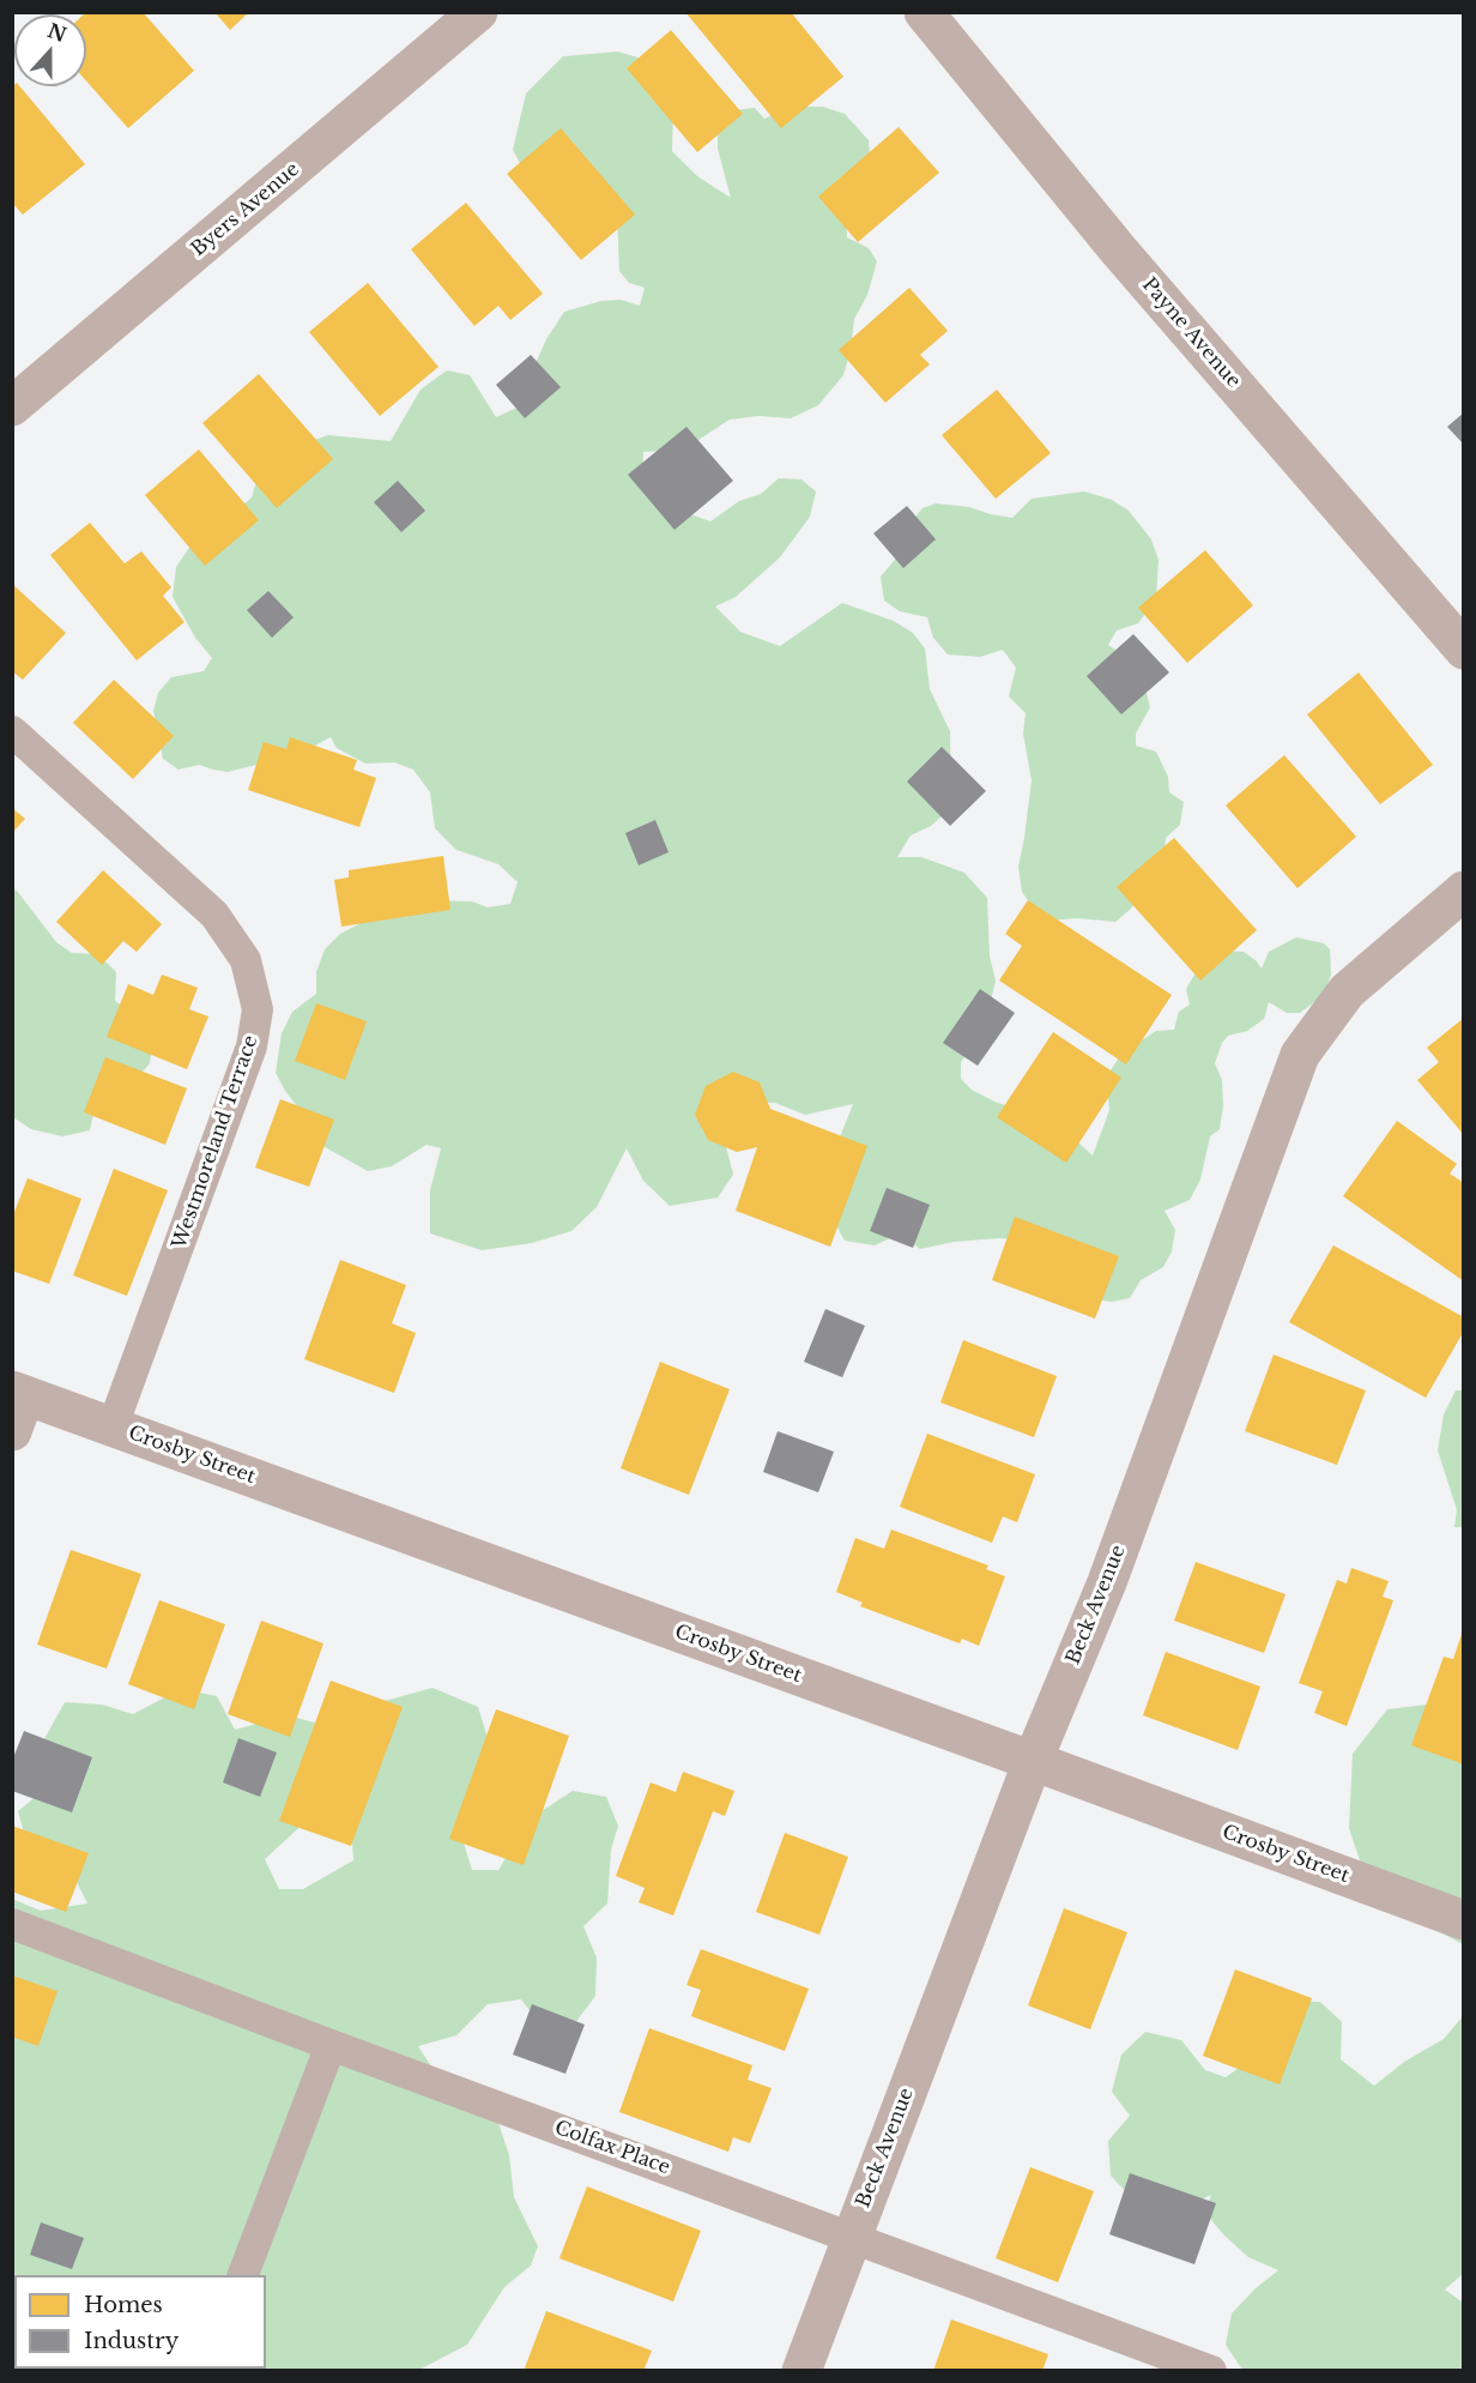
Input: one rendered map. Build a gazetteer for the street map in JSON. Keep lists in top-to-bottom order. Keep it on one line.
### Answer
{"streets":{"street":["Byers Avenue","Payne Avenue","Crosby Street","Beck Avenue"],"lane":["Westmoreland Terrace","Colfax Place"]},"crossings":[["Westmoreland Terrace","Crosby Street"],["Crosby Street","Beck Avenue"],["Beck Avenue","Colfax Place"]],"legend":["Homes","Industry"],"north":"top"}
